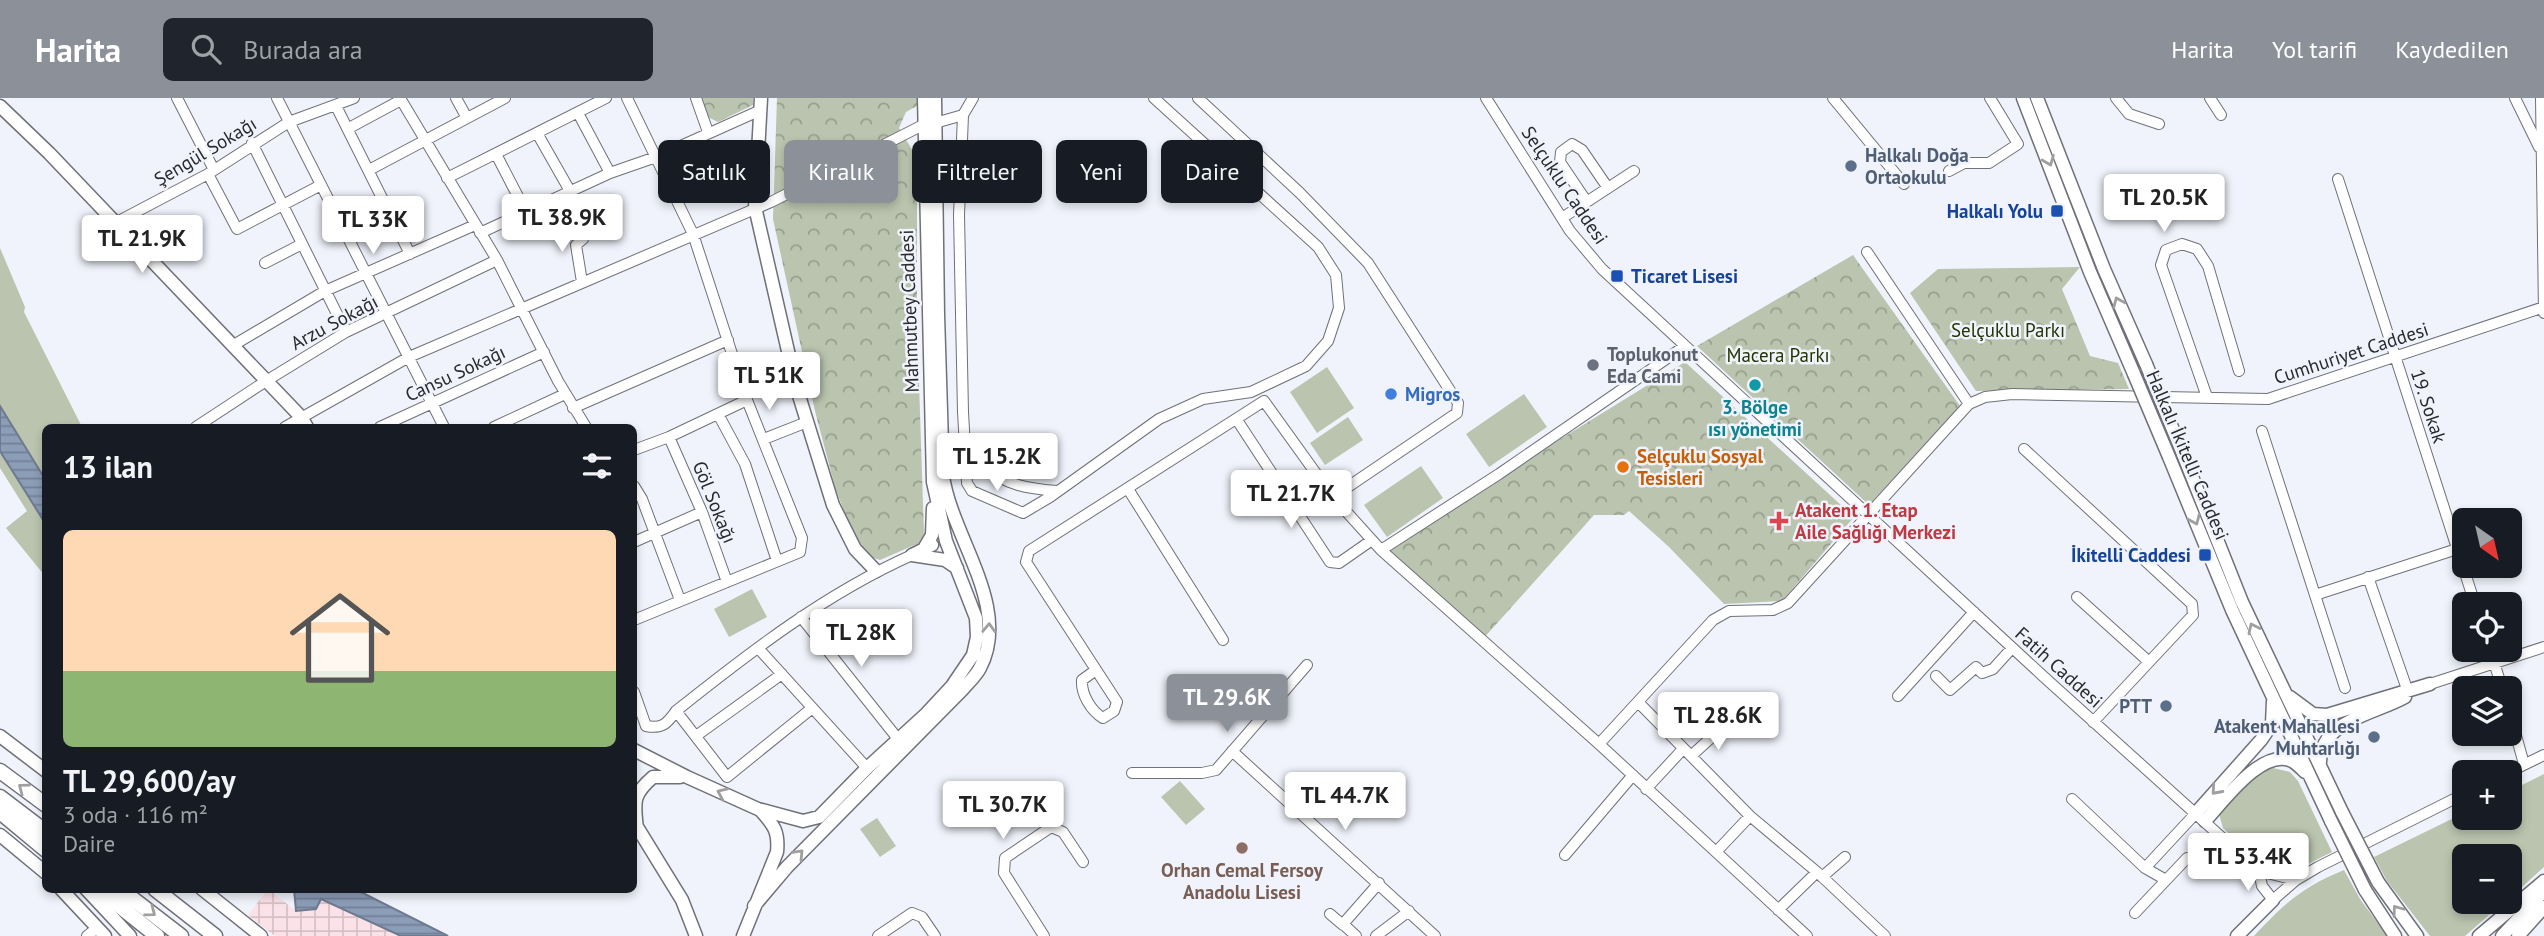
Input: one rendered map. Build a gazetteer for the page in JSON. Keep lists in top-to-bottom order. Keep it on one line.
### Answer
{"streets":{"main road":["Mahmutbey Caddesi","Halkalı İkitelli Caddesi"],"street":["Şengül Sokağı","Selçuklu Caddesi","Arzu Sokağı","Cumhuriyet Caddesi","Cansu Sokağı","19. Sokak","Göl Sokağı","Fatih Caddesi"]},"crossings":[["Selçuklu Caddesi","Fatih Caddesi"],["Cumhuriyet Caddesi","19. Sokak"]],"parks":["Selçuklu Parkı","Macera Parkı"],"places":{"other":["Halkalı Doğa Ortaokulu","Toplukonut Eda Cami","3. Bölge ısı yönetimi","Migros","Selçuklu Sosyal Tesisleri","PTT","Atakent Mahallesi Muhtarlığı","Orhan Cemal Fersoy Anadolu Lisesi"],"transit":["Halkalı Yolu","Ticaret Lisesi","İkitelli Caddesi"],"health":["Atakent 1. Etap Aile Sağlığı Merkezi"]},"north":"bottom right","page":{"header":"Harita","search":"Burada ara","nav":["Harita","Yol tarifi","Kaydedilen"],"chip":["Satılık","Kiralık","Filtreler","Yeni","Daire"],"price":["TL 20.5K","TL 38.9K","TL 33K","TL 21.9K","TL 51K","TL 15.2K","TL 21.7K","TL 28K","TL 29.6K","TL 28.6K","TL 44.7K","TL 30.7K","TL 53.4K"],"heading":"13 ilan","map_buttons":["+","−"],"list":[{"name":"TL 29,600/ay","note":"3 oda · 116 m² · Daire"}]}}
